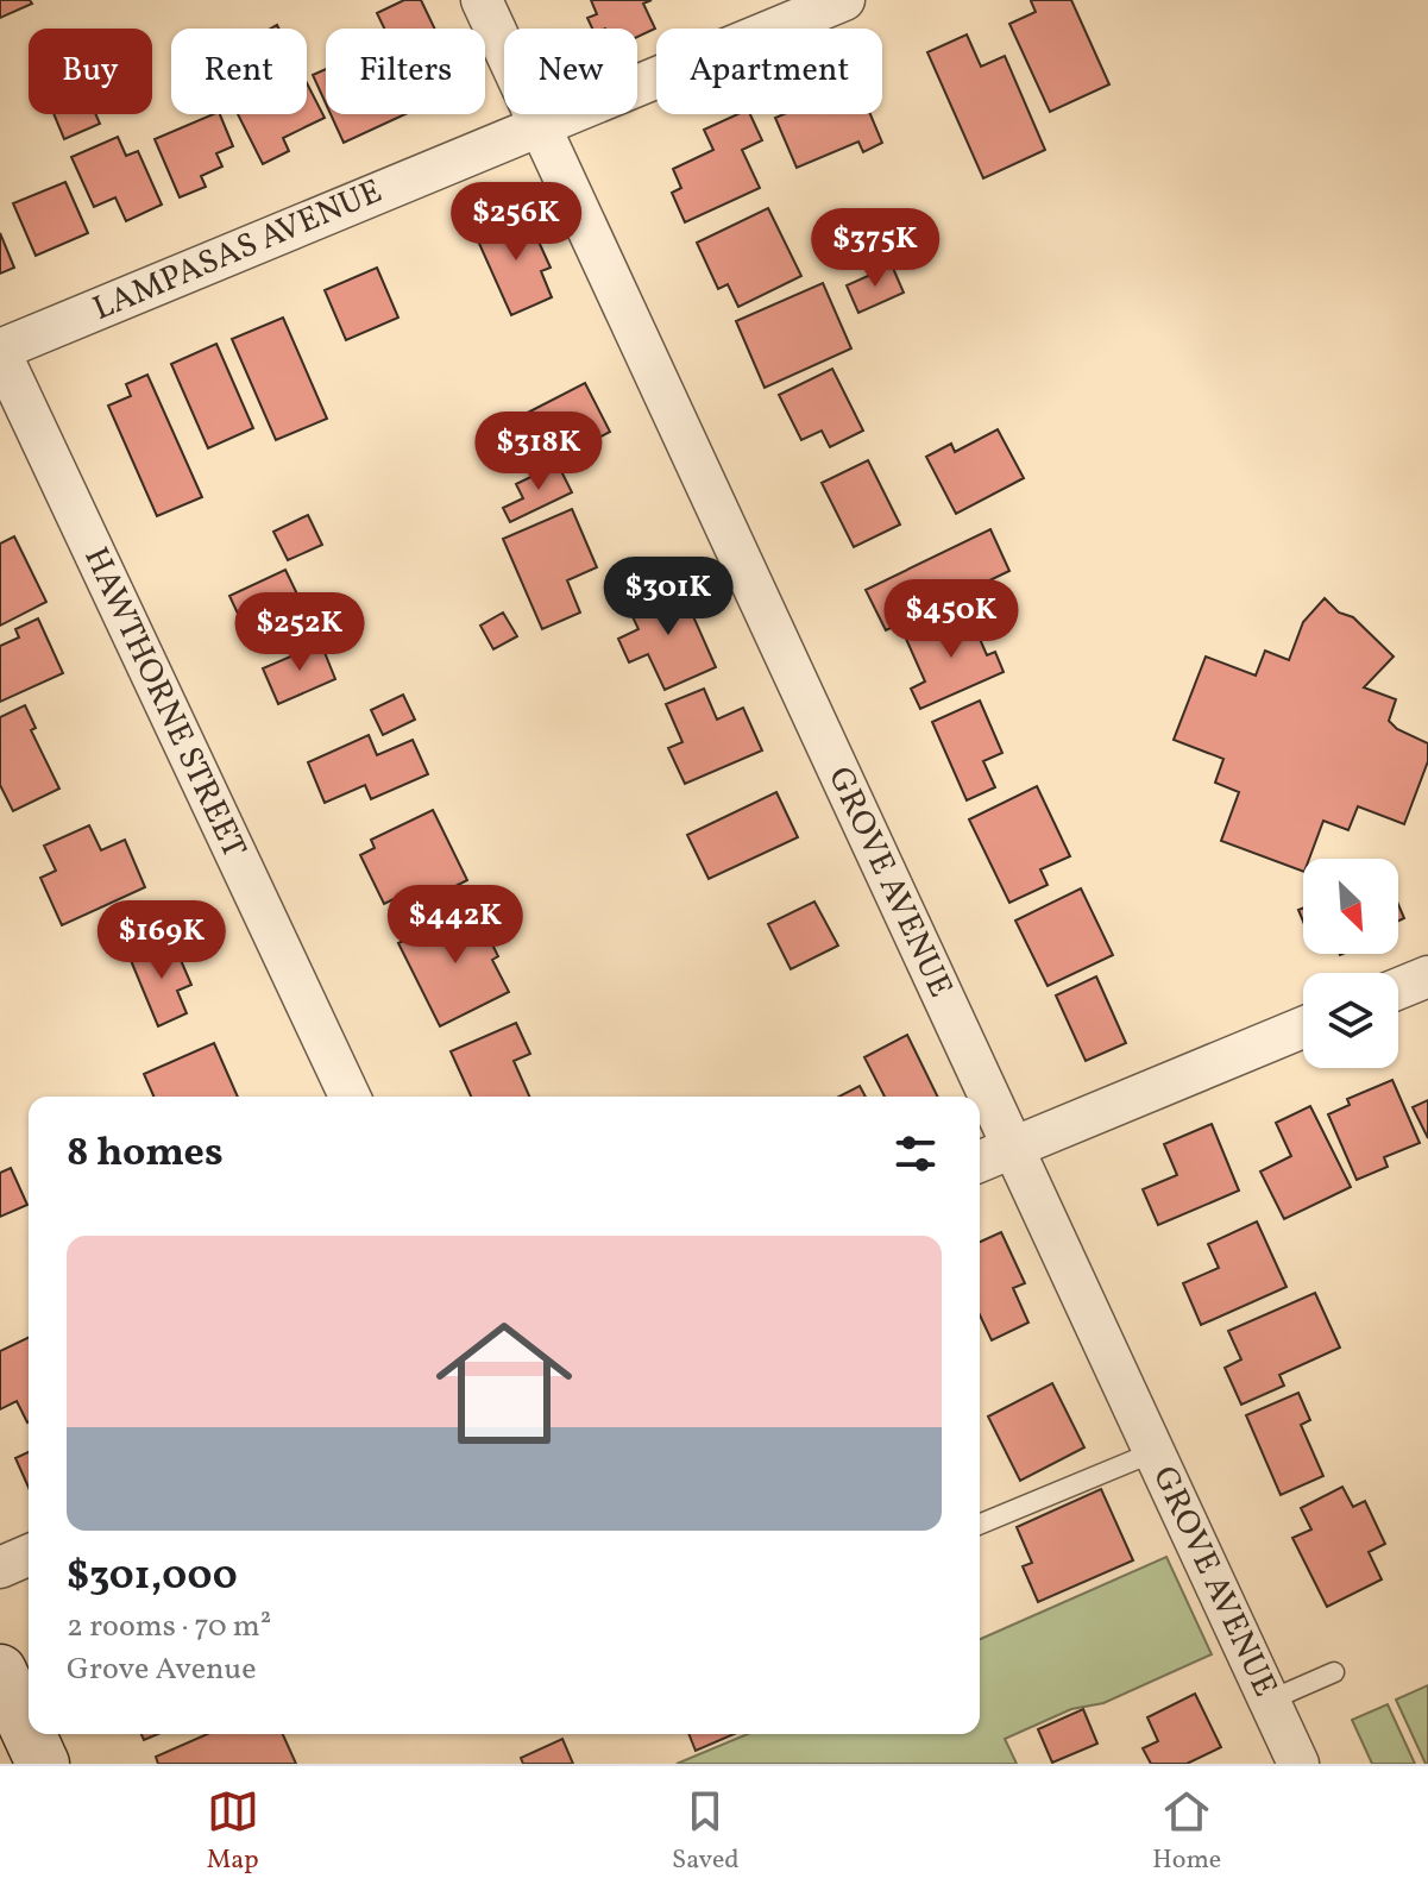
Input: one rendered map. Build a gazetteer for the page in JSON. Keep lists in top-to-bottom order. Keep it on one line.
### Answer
{"streets":{"street":["LAMPASAS AVENUE","HAWTHORNE STREET","GROVE AVENUE"]},"crossings":[["LAMPASAS AVENUE","HAWTHORNE STREET"],["LAMPASAS AVENUE","GROVE AVENUE"]],"north":"bottom right","page":{"chip":["Buy","Rent","Filters","New","Apartment"],"price":["$256K","$375K","$318K","$301K","$450K","$252K","$442K","$169K"],"heading":"8 homes","list":[{"name":"$301,000","note":"2 rooms · 70 m² · Grove Avenue"}],"tabs":["Map","Saved","Home"]}}
